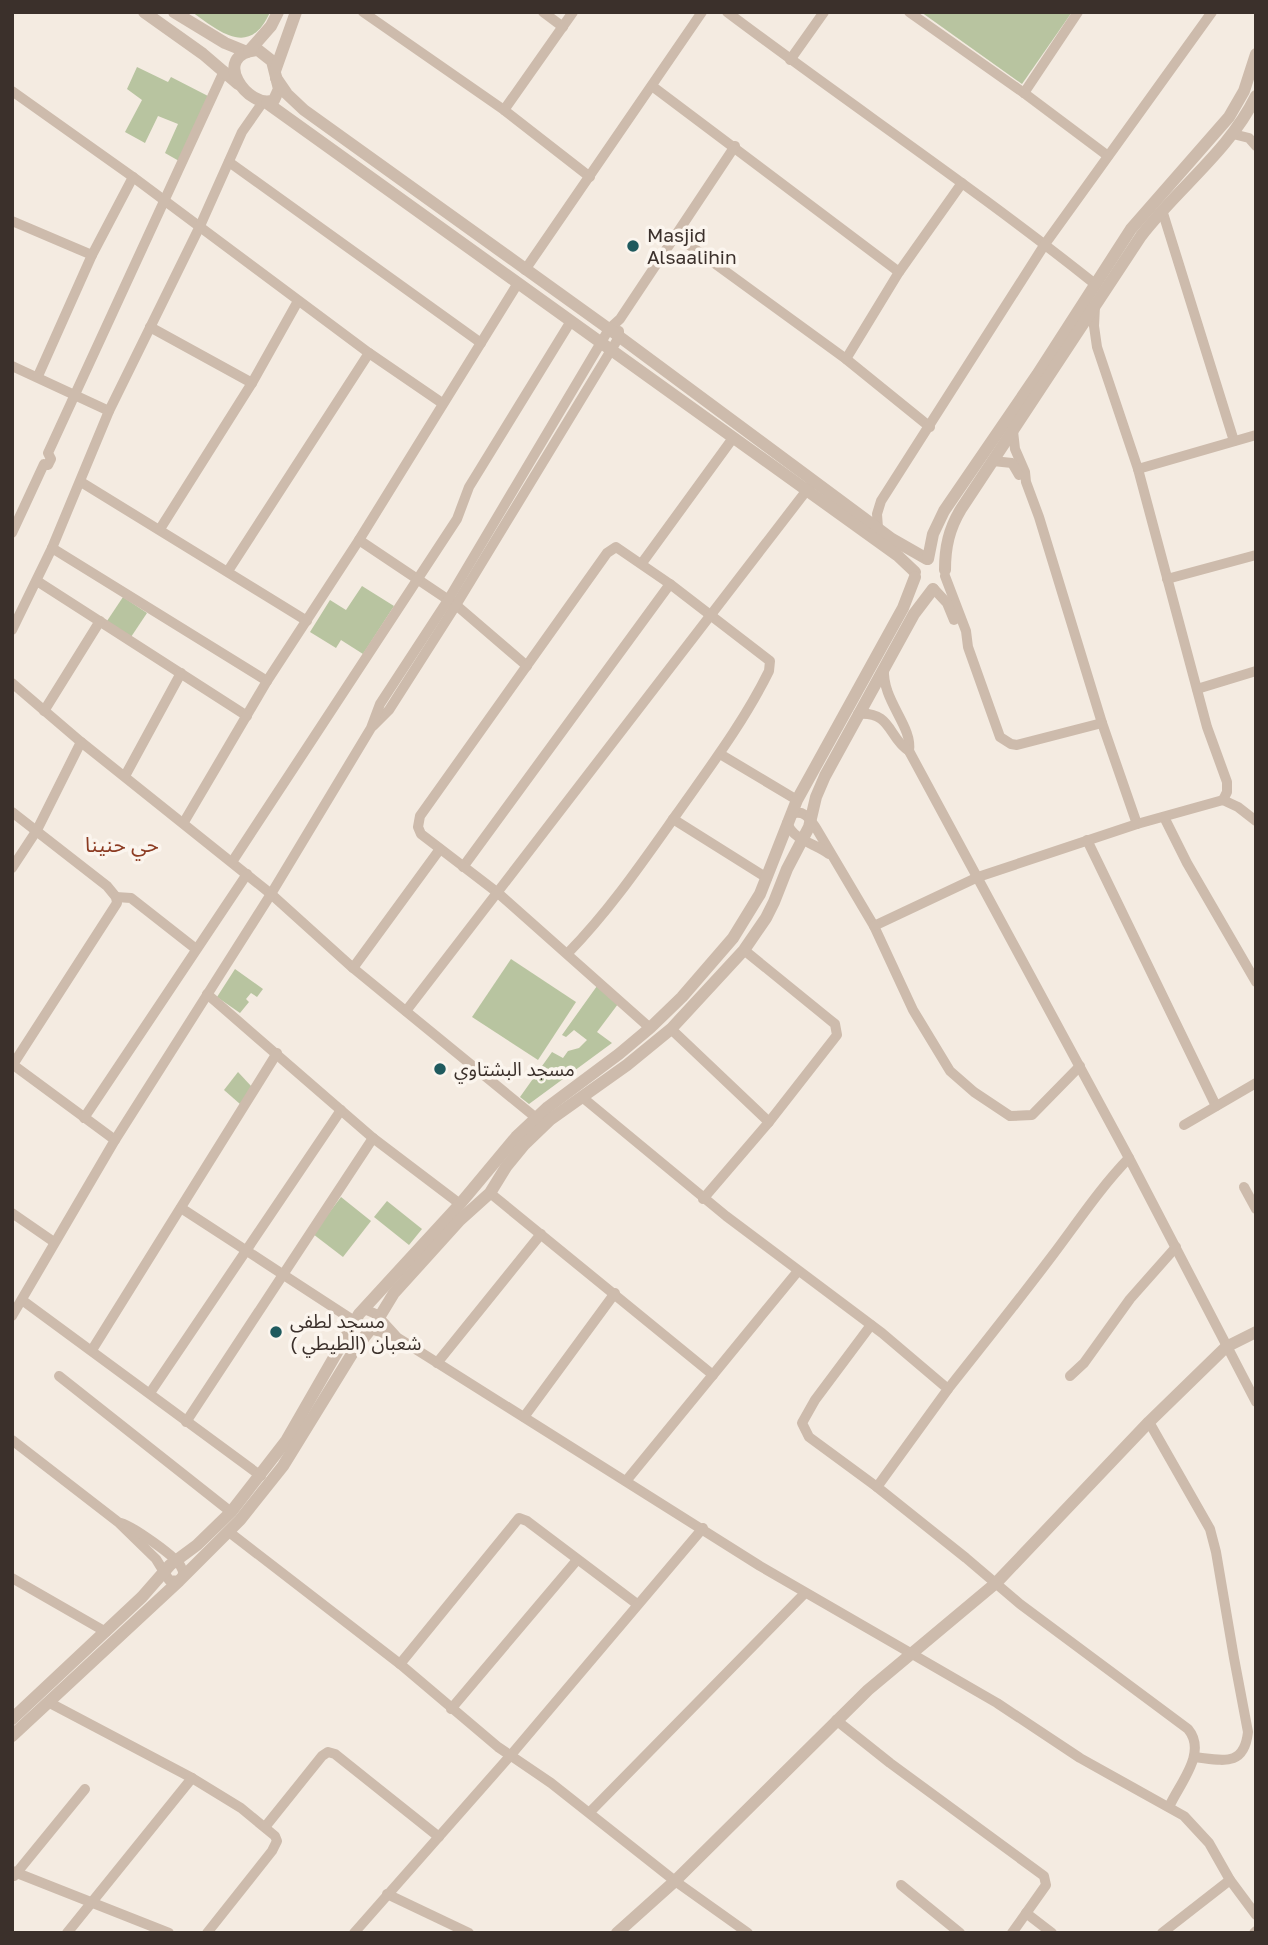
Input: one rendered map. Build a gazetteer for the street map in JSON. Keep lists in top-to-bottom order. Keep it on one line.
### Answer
{"districts":["حي حنينا"],"places":["Masjid Alsaalihin","مسجد البشتاوي","مسجد لطفي شعبان (الطيطي )"]}
